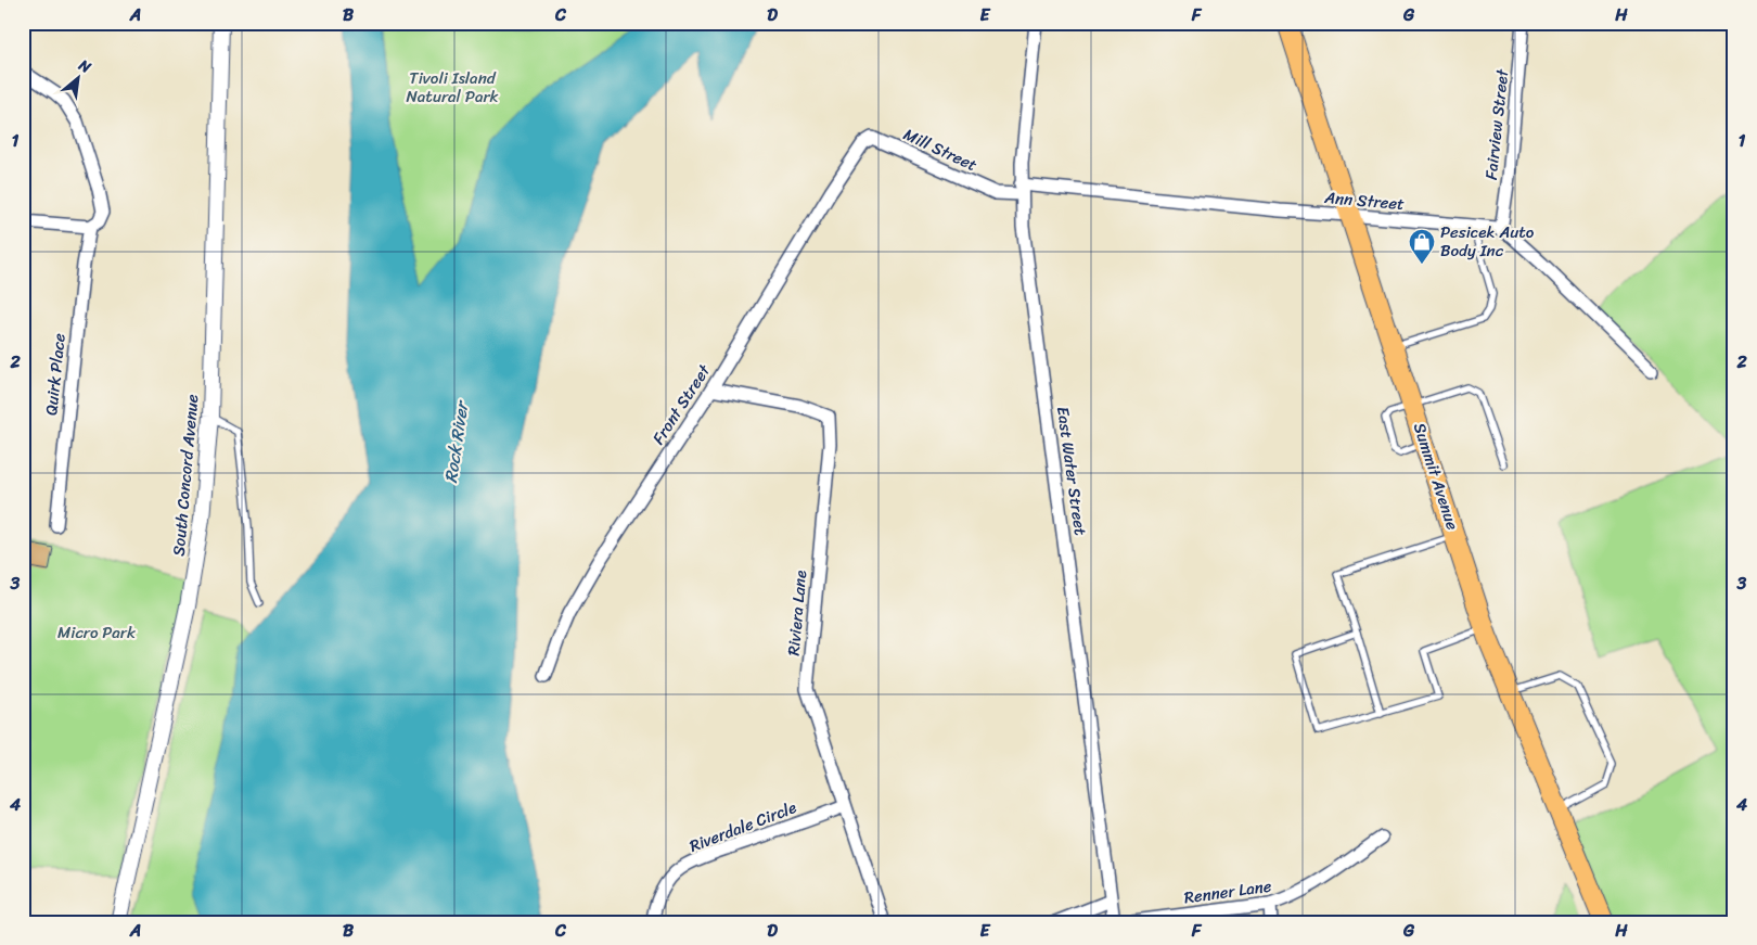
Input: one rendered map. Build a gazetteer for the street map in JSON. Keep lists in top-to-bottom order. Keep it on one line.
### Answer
{"streets":{"main road":["Summit Avenue"],"street":["Fairview Street","Mill Street","Ann Street","Quirk Place","Front Street","East Water Street","South Concord Avenue","Riviera Lane","Riverdale Circle","Renner Lane"]},"crossings":[["Fairview Street","Ann Street"],["Mill Street","Ann Street"],["Mill Street","Front Street"],["Mill Street","East Water Street"],["Ann Street","East Water Street"],["Ann Street","Summit Avenue"],["Front Street","Riviera Lane"],["Riviera Lane","Riverdale Circle"]],"water":["Rock River"],"parks":["Tivoli Island Natural Park","Micro Park"],"places":{"shop":["Pesicek Auto Body Inc"]},"north":"top right","grid":{"columns":["A","B","C","D","E","F","G","H"],"rows":["1","2","3","4"]}}
